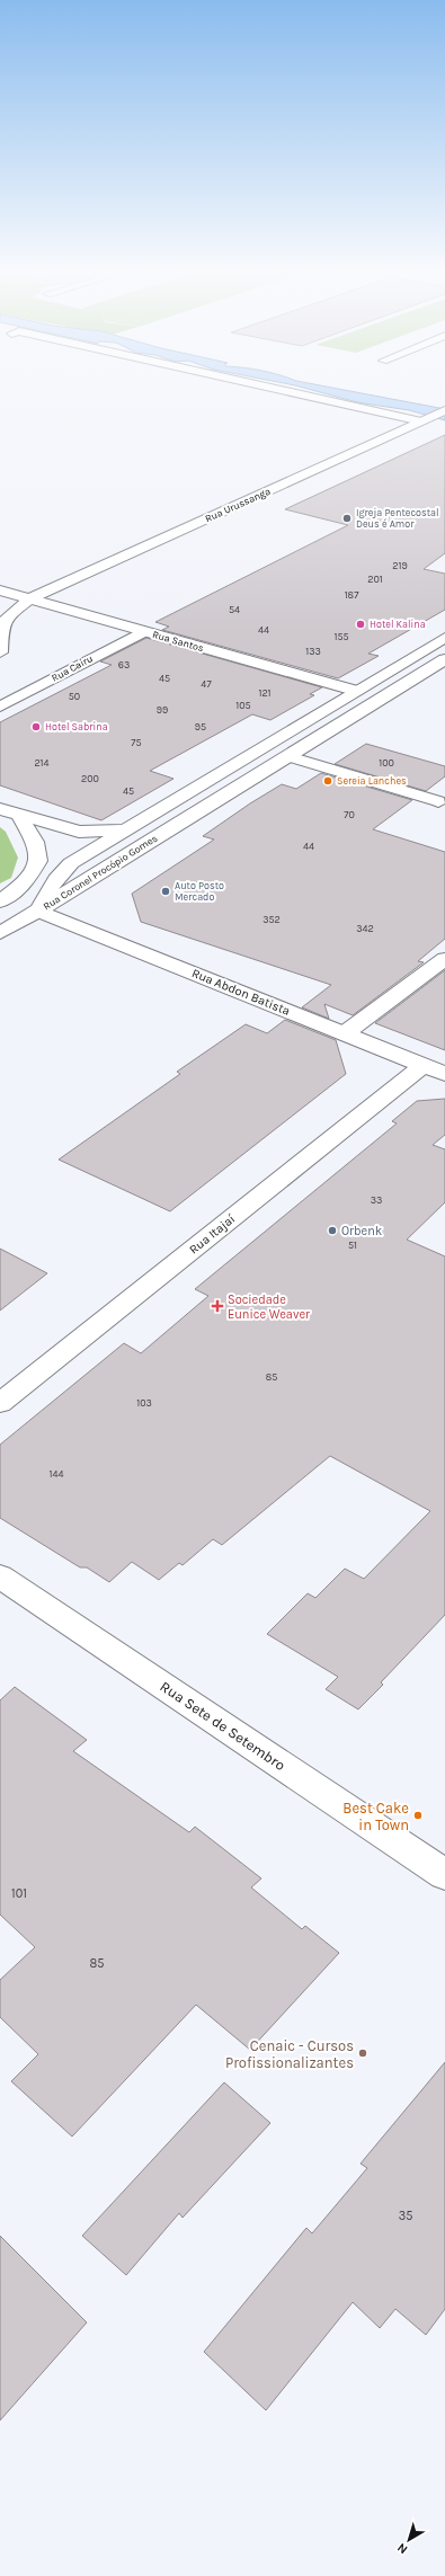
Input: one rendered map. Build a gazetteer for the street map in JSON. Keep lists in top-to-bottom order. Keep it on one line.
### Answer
{"streets":{"main road":["Rua Urussanga","Rua Santos","Rua Cairu","Rua Coronel Procópio Gomes","Rua Abdon Batista","Rua Itajaí","Rua Sete de Setembro"]},"crossings":[["Rua Urussanga","Rua Santos"],["Rua Santos","Rua Cairu"],["Rua Santos","Rua Coronel Procópio Gomes"],["Rua Coronel Procópio Gomes","Rua Abdon Batista"],["Rua Abdon Batista","Rua Itajaí"]],"places":{"other":["Igreja Pentecostal Deus é Amor","Hotel Kalina","Hotel Sabrina","Sereia Lanches","Auto Posto Mercado","Orbenk","Best Cake in Town","Cenaic - Cursos Profissionalizantes"],"health":["Sociedade Eunice Weaver"]},"house_numbers":["219","201","187","54","44","155","133","63","45","47","121","50","105","99","95","75","214","100","200","45","70","44","352","342","33","51","85","103","144","101","85","35"],"north":"bottom left"}
